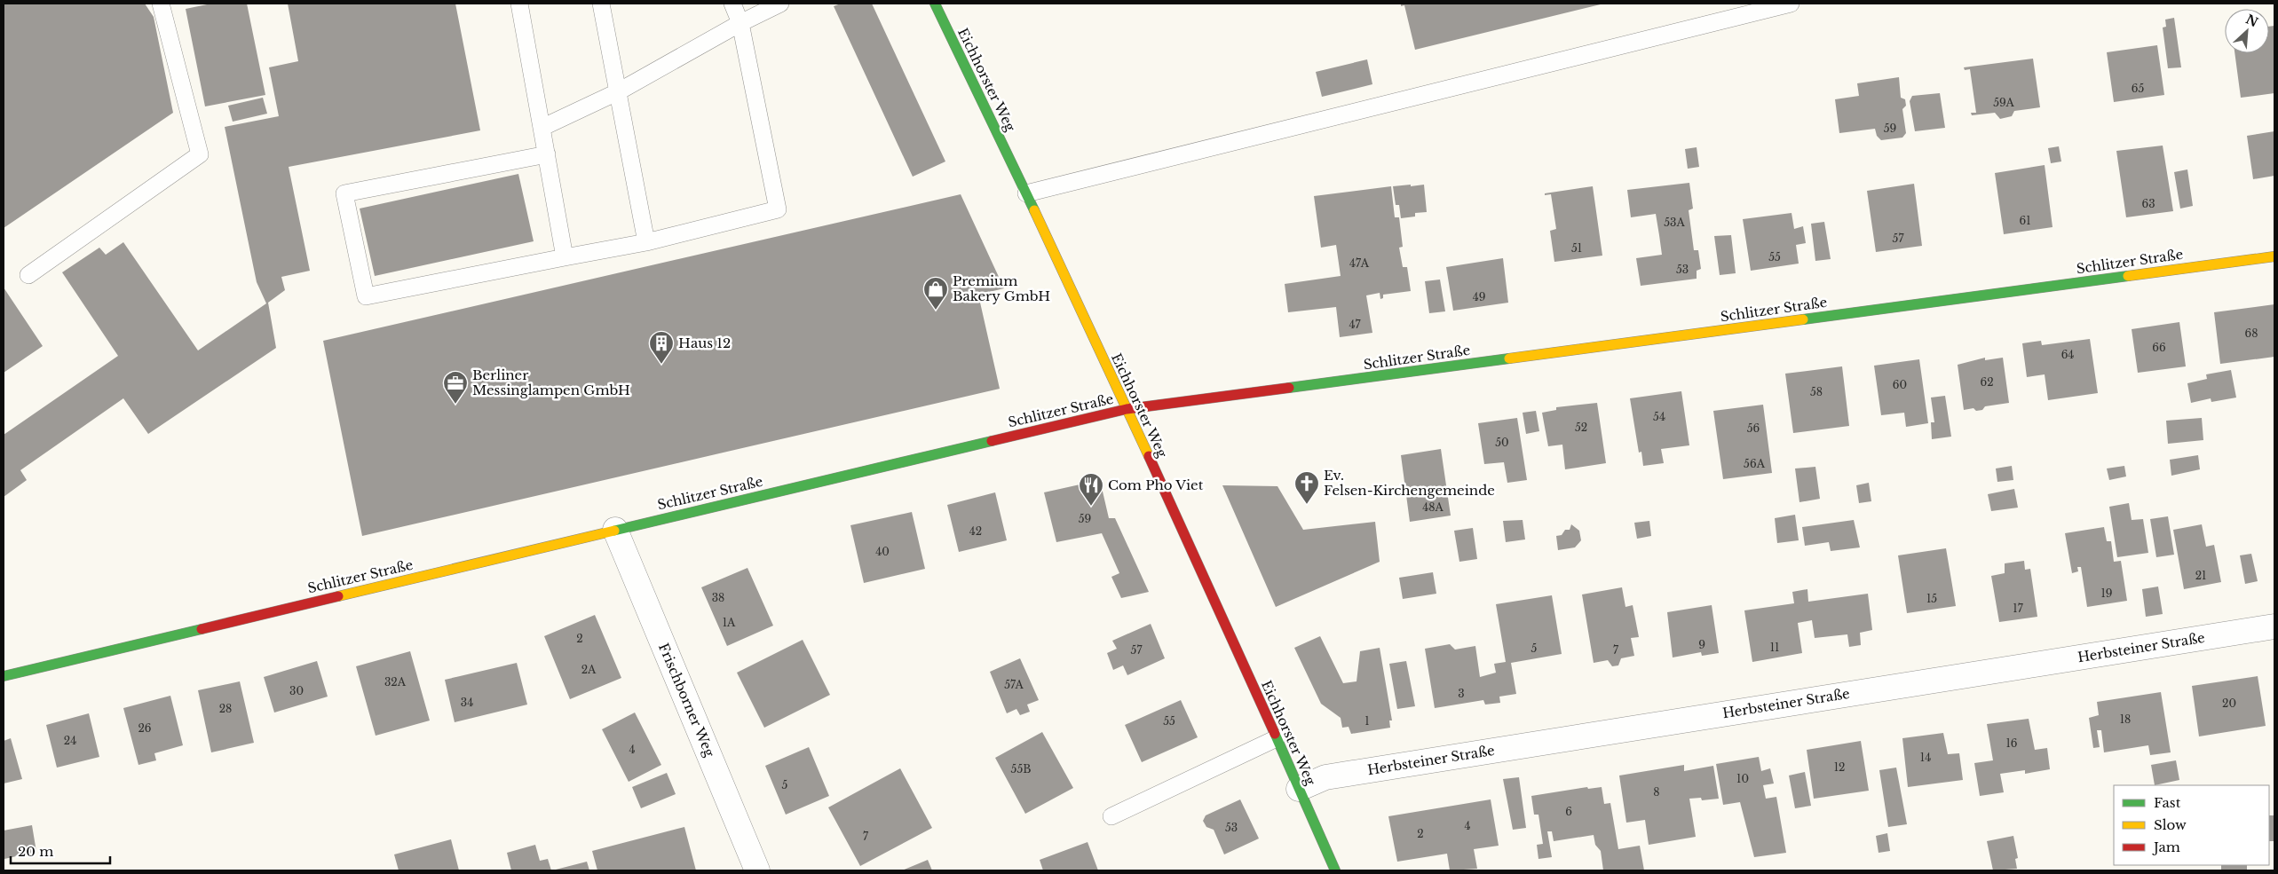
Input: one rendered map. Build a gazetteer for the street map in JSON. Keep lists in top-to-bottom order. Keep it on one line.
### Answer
{"streets":{"street":["Eichhorster Weg","Schlitzer Straße","Herbsteiner Straße","Frischborner Weg"]},"crossings":[["Eichhorster Weg","Schlitzer Straße"],["Eichhorster Weg","Herbsteiner Straße"],["Schlitzer Straße","Frischborner Weg"]],"places":{"shop":["Premium Bakery GmbH"],"building":["Haus 12"],"office":["Berliner Messinglampen GmbH"],"church":["Ev. Felsen-Kirchengemeinde"],"restaurant":["Com Pho Viet"]},"house_numbers":["65","59A","59","63","61","53A","57","51","55","47A","53","49","47","68","66","64","62","60","58","54","52","56","50","56A","48A","59","42","40","21","19","38","15","17","1A","2","9","11","5","57","7","2A","32A","57A","30","3","34","20","28","18","55","1","26","24","16","4","14","12","55B","10","5","8","6","4","53","2","7"],"legend":["Fast","Slow","Jam"],"scale_bar":"20 m","north":"top right"}
